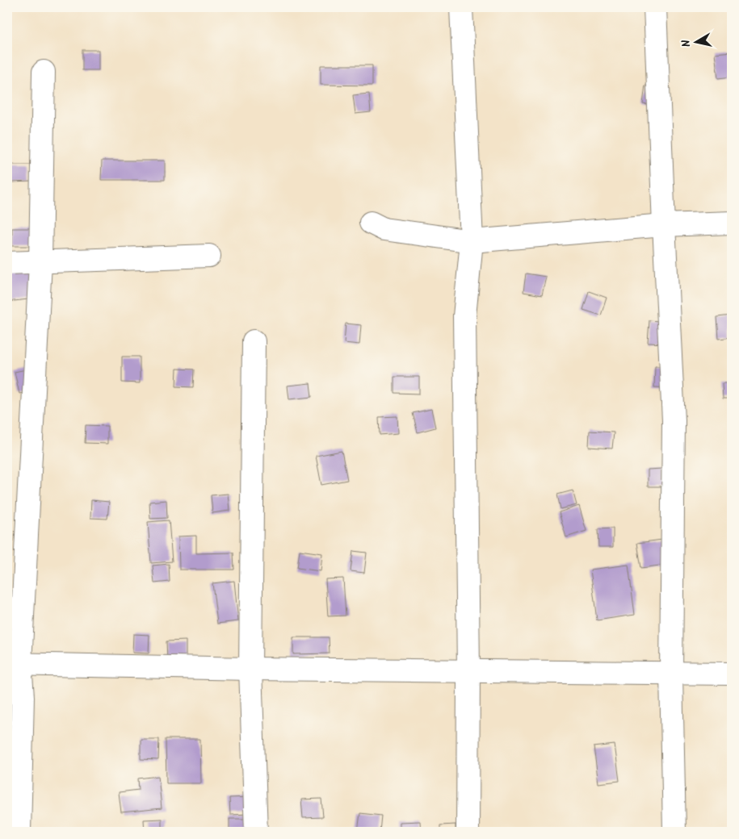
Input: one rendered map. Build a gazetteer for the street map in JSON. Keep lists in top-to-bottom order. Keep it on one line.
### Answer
{"north":"left"}
